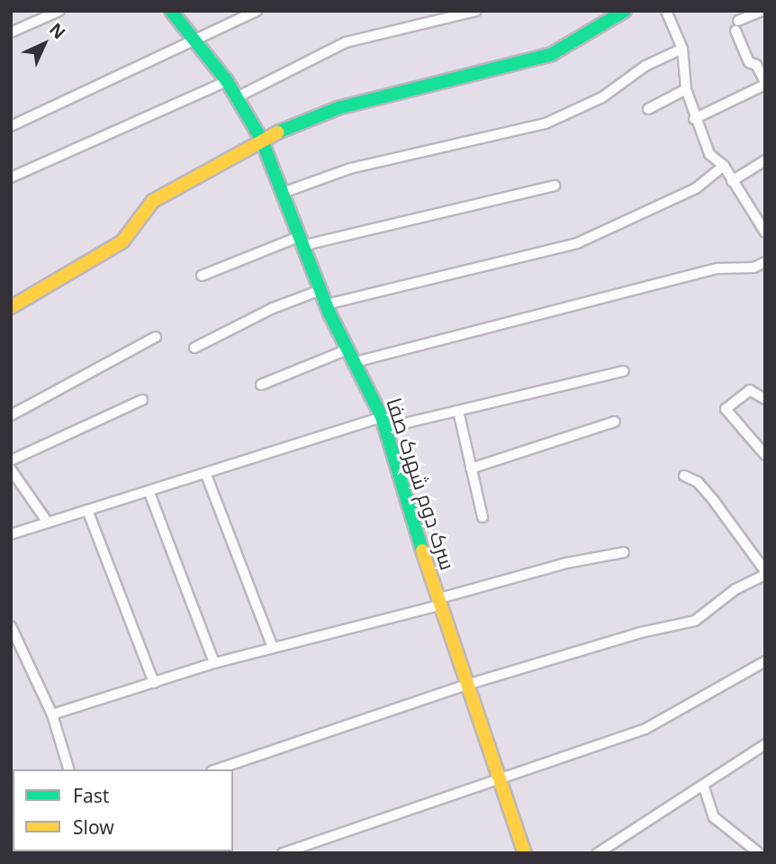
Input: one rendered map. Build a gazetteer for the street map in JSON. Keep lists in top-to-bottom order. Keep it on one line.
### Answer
{"streets":{"street":["سرک دوم شهرک صفا"]},"legend":["Fast","Slow"],"north":"top right"}
